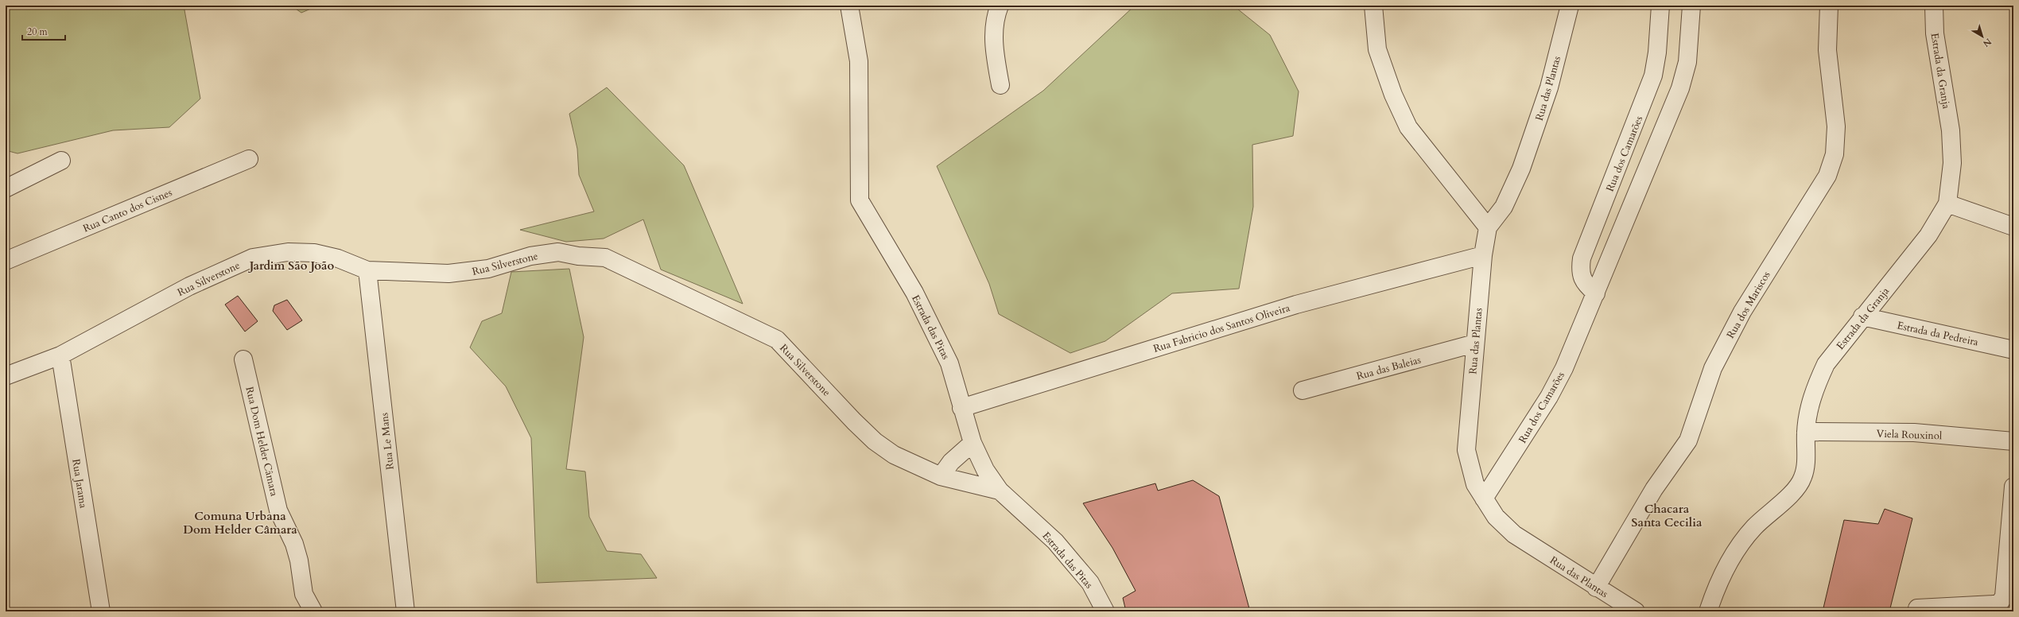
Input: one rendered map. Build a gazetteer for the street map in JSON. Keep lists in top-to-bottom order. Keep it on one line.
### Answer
{"streets":{"street":["Estrada da Granja","Rua das Plantas","Rua dos Camarões","Rua Canto dos Cisnes","Rua Silverstone","Rua dos Mariscos","Estrada das Pitas","Rua Fabricio dos Santos Oliveira","Estrada da Pedreira","Rua das Baleias","Viela Rouxinol","Rua Dom Helder Câmara","Rua Le Mans","Rua Jarama"]},"crossings":[["Estrada da Granja","Estrada da Pedreira"],["Estrada da Granja","Viela Rouxinol"],["Rua das Plantas","Rua dos Camarões"],["Rua das Plantas","Rua dos Mariscos"],["Rua das Plantas","Rua Fabricio dos Santos Oliveira"],["Rua das Plantas","Rua das Baleias"],["Rua Silverstone","Estrada das Pitas"],["Rua Silverstone","Rua Le Mans"],["Rua Silverstone","Rua Jarama"],["Estrada das Pitas","Rua Fabricio dos Santos Oliveira"]],"districts":["Jardim São João","Chacara Santa Cecilia","Comuna Urbana Dom Helder Câmara"],"scale_bar":"20 m","north":"bottom right"}
